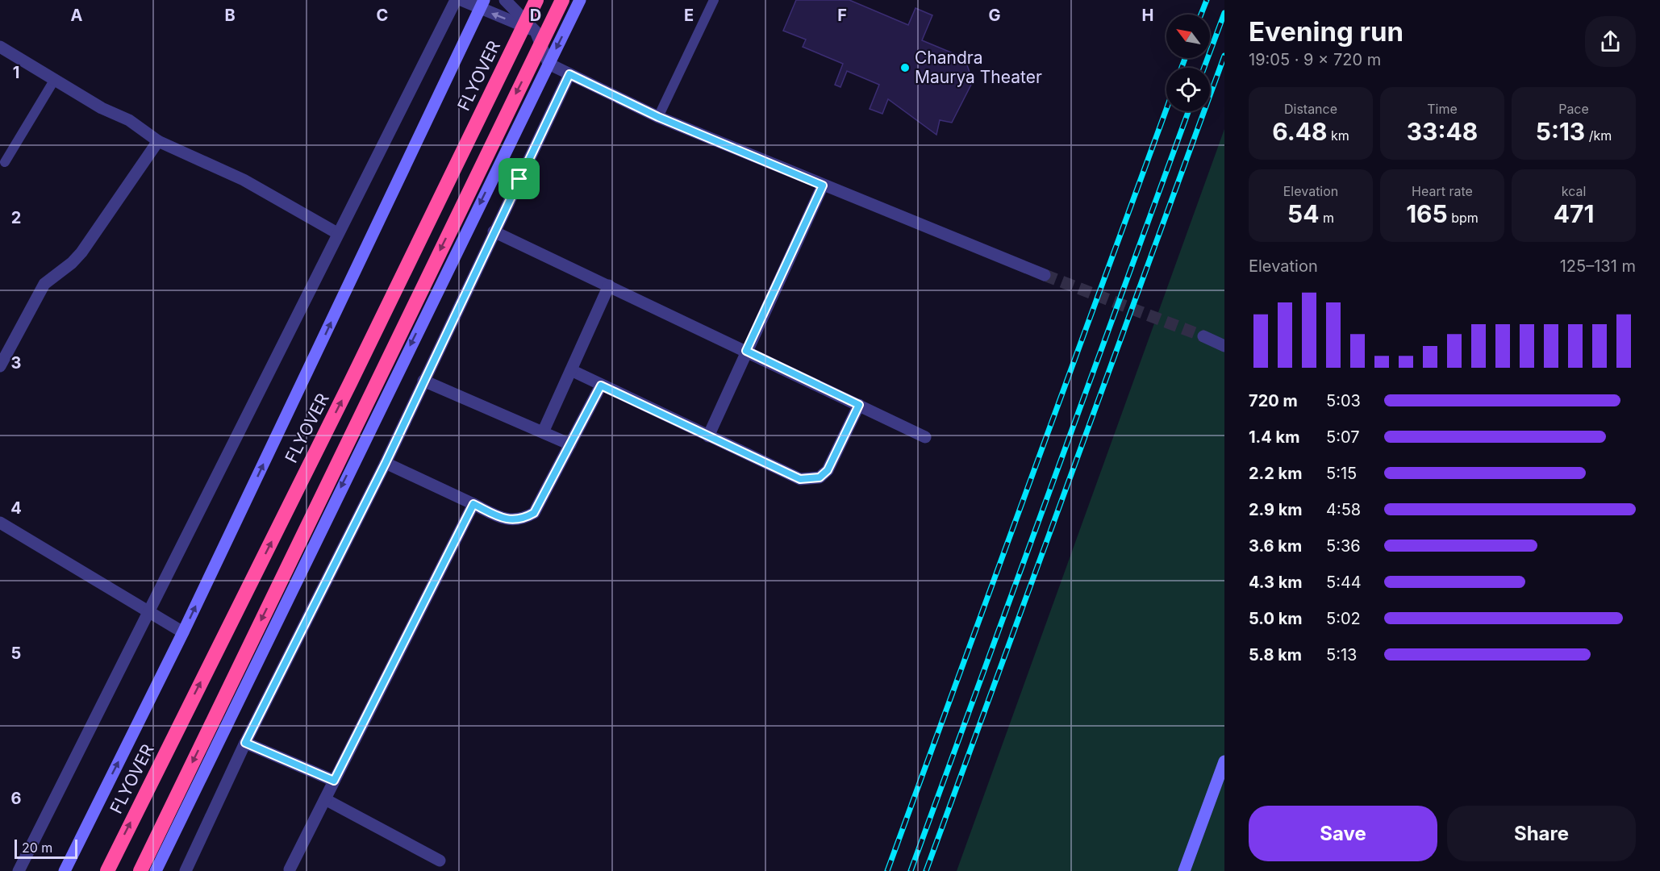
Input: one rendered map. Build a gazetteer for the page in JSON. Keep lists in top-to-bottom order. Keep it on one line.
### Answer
{"streets":{"highway":["FLYOVER"]},"places":["Chandra Maurya Theater"],"scale_bar":"20 m","north":"top left","page":{"heading":["Evening run","19:05 · 9 × 720 m"],"stats":[["Distance","6.48 km"],["Time","33:48"],["Pace","5:13 /km"],["Elevation","54 m"],["Heart rate","165 bpm"],["kcal","471"]],"chart":["Elevation","125–131 m"],"list":[{"name":"720 m","note":"5:03"},{"name":"1.4 km","note":"5:07"},{"name":"2.2 km","note":"5:15"},{"name":"2.9 km","note":"4:58"},{"name":"3.6 km","note":"5:36"},{"name":"4.3 km","note":"5:44"},{"name":"5.0 km","note":"5:02"},{"name":"5.8 km","note":"5:13"}],"buttons":["Save","Share"],"scale":"20 m"},"grid":{"columns":["A","B","C","D","E","F","G","H"],"rows":["1","2","3","4","5","6"]}}
